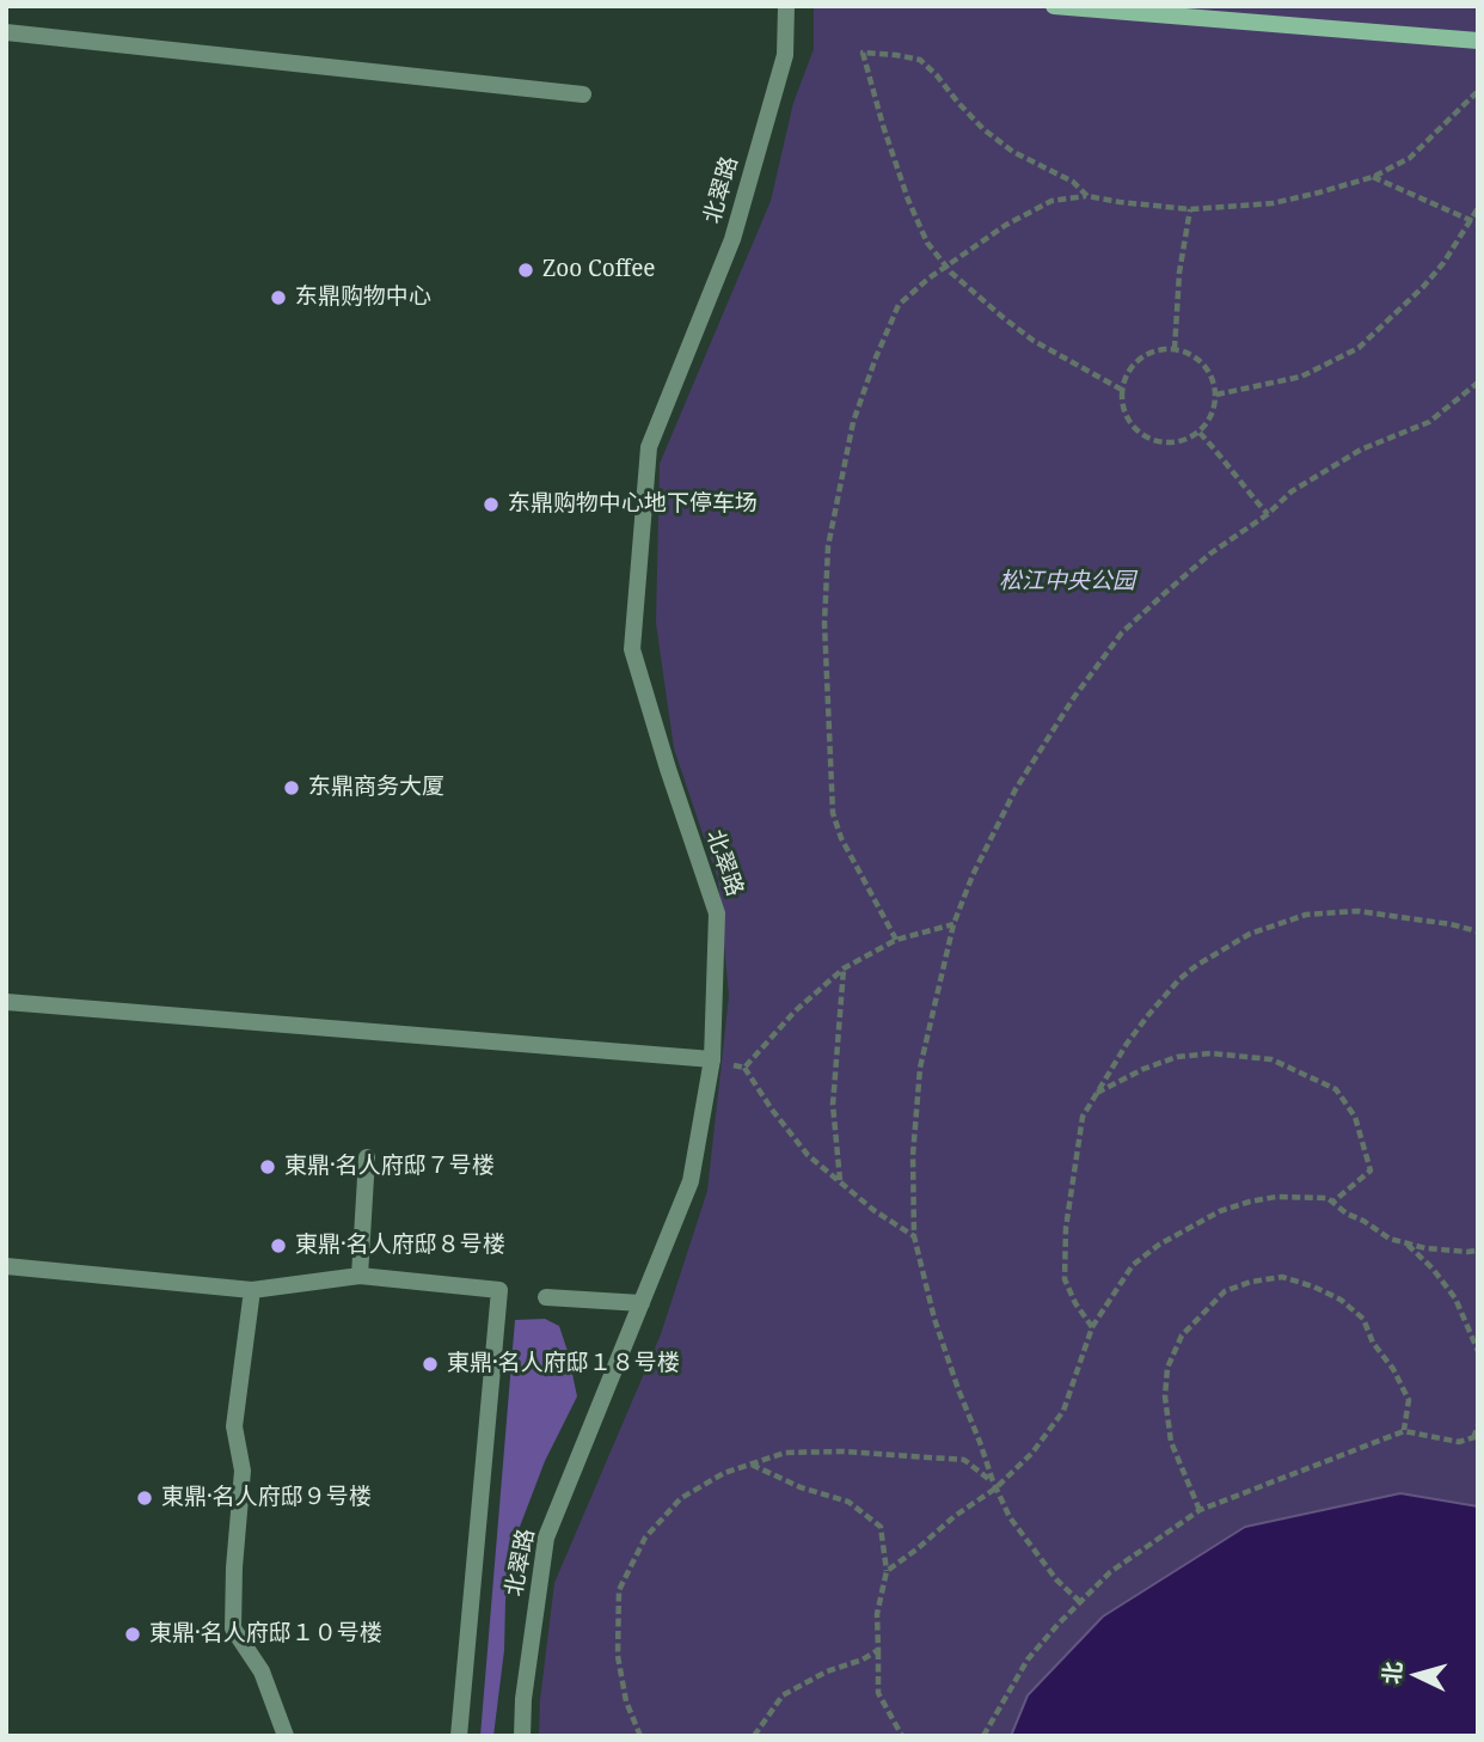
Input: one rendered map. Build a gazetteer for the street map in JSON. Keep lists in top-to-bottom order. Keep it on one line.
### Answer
{"streets":{"street":["北翠路"]},"parks":["松江中央公园"],"places":["Zoo Coffee","东鼎购物中心","东鼎购物中心地下停车场","东鼎商务大厦","東鼎·名人府邸７号楼","東鼎·名人府邸８号楼","東鼎·名人府邸１８号楼","東鼎·名人府邸９号楼","東鼎·名人府邸１０号楼"],"north":"left"}
